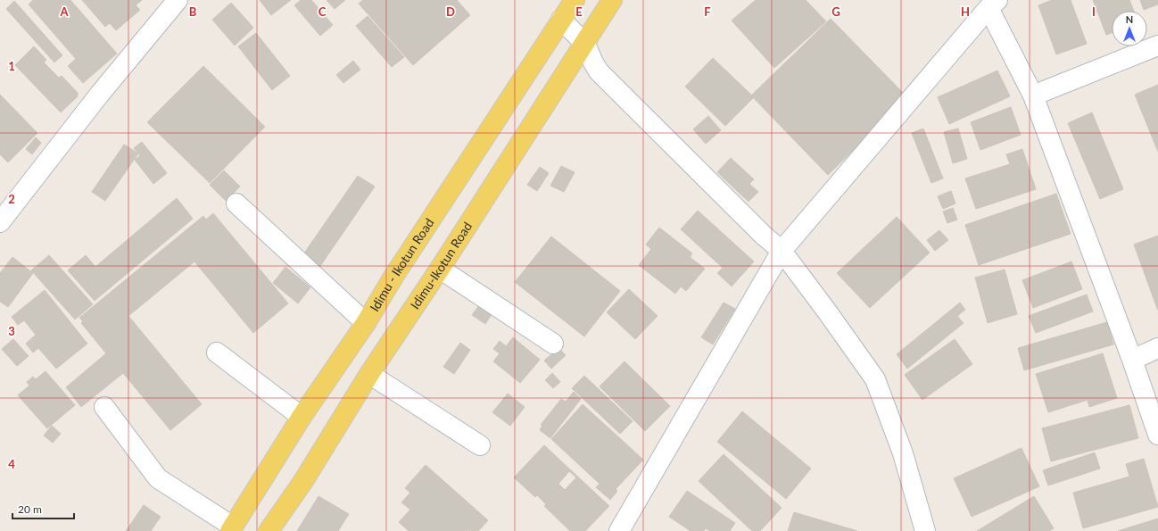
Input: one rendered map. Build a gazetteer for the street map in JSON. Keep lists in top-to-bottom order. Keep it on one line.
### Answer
{"streets":{"main road":["Idimu - Ikotun Road","Idimu-Ikotun Road"]},"scale_bar":"20 m","north":"top","grid":{"columns":["A","B","C","D","E","F","G","H","I"],"rows":["1","2","3","4"]}}
